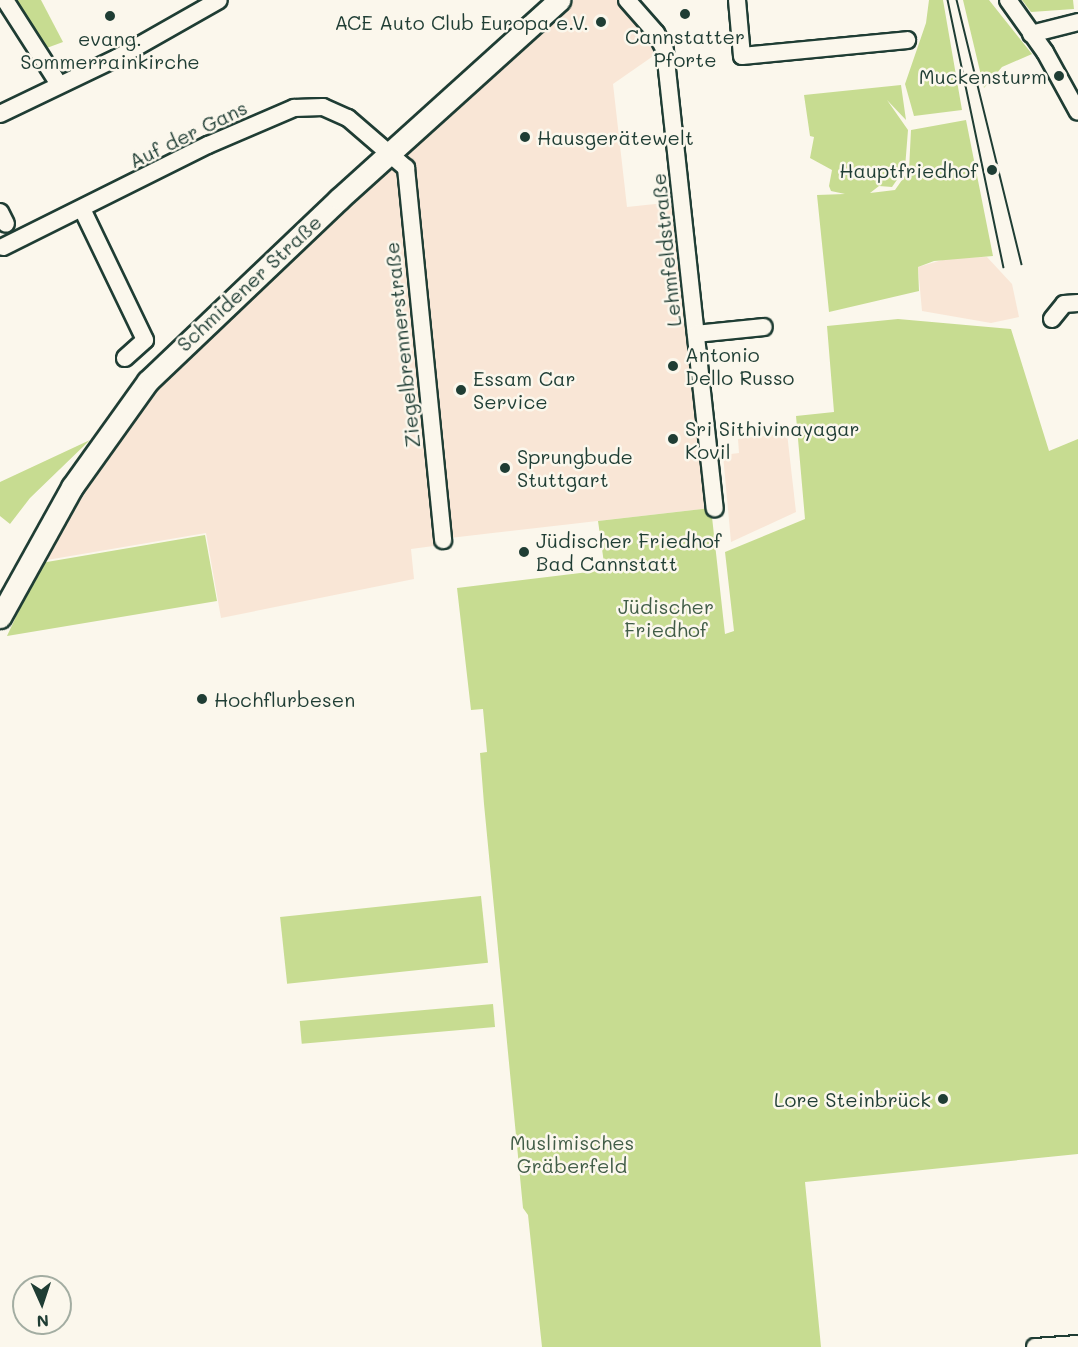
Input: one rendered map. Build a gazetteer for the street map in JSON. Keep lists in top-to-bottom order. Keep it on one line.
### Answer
{"streets":{"main road":["Schmidener Straße"],"street":["Auf der Gans","Lehmfeldstraße","Ziegelbrennerstraße"]},"crossings":[["Auf der Gans","Schmidener Straße"],["Schmidener Straße","Ziegelbrennerstraße"]],"parks":["Jüdischer Friedhof","Muslimisches Gräberfeld"],"places":["Cannstatter Pforte","evang. Sommerrainkirche","ACE Auto Club Europa e.V.","Muckensturm","Hausgerätewelt","Hauptfriedhof","Antonio Dello Russo","Essam Car Service","Sri Sithivinayagar Kovil","Sprungbude Stuttgart","Jüdischer Friedhof Bad Cannstatt","Hochflurbesen","Lore Steinbrück"],"north":"bottom"}
